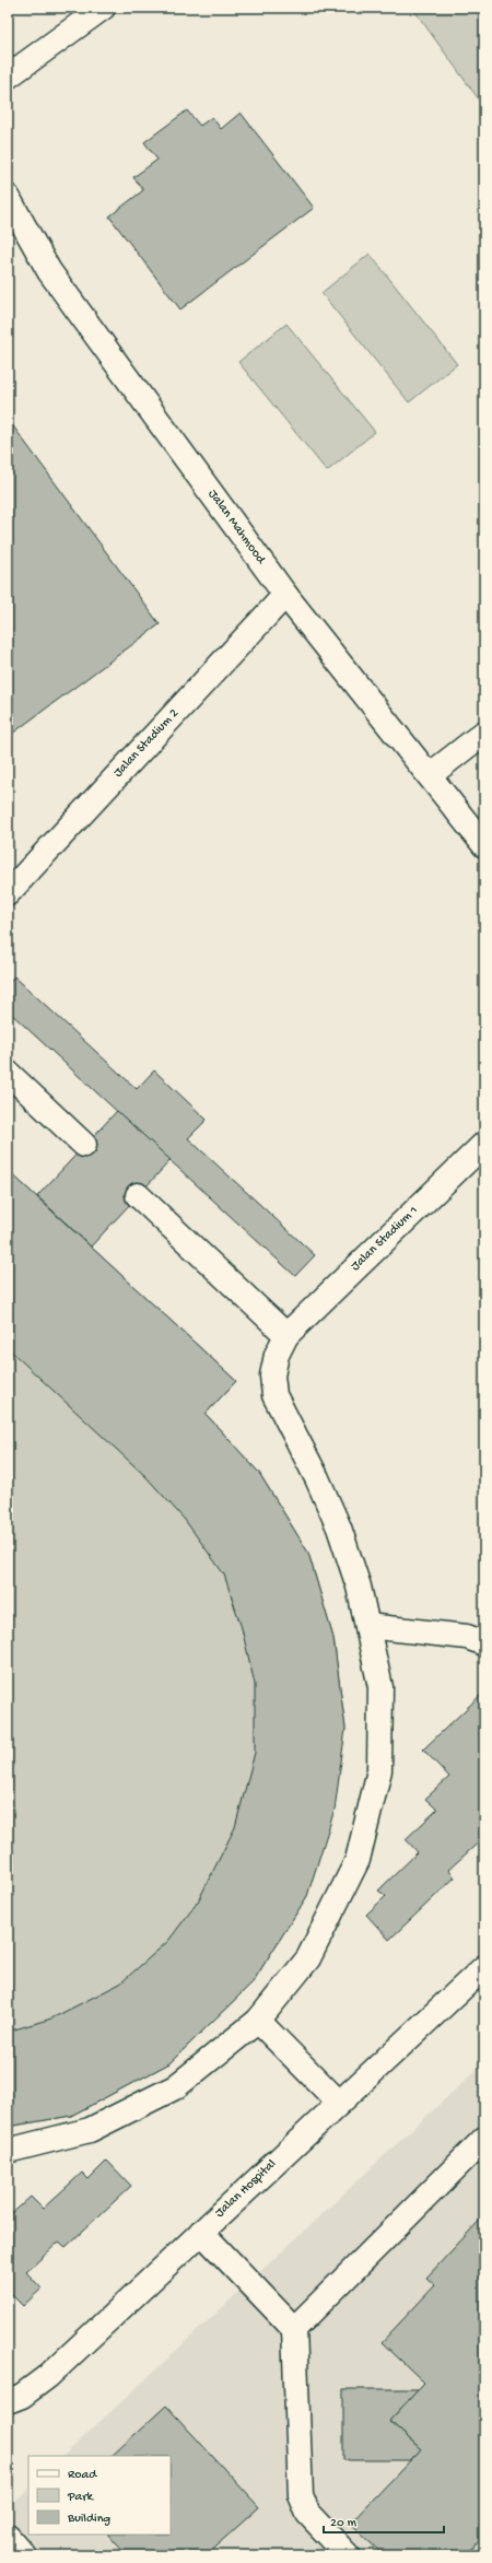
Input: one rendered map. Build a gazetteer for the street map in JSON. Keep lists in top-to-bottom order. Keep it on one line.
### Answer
{"streets":{"main road":["Jalan Mahmood","Jalan Stadium 2","Jalan Stadium 1","Jalan Hospital"]},"crossings":[["Jalan Mahmood","Jalan Stadium 2"]],"legend":["Road","Park","Building"],"scale_bar":"20 m"}
